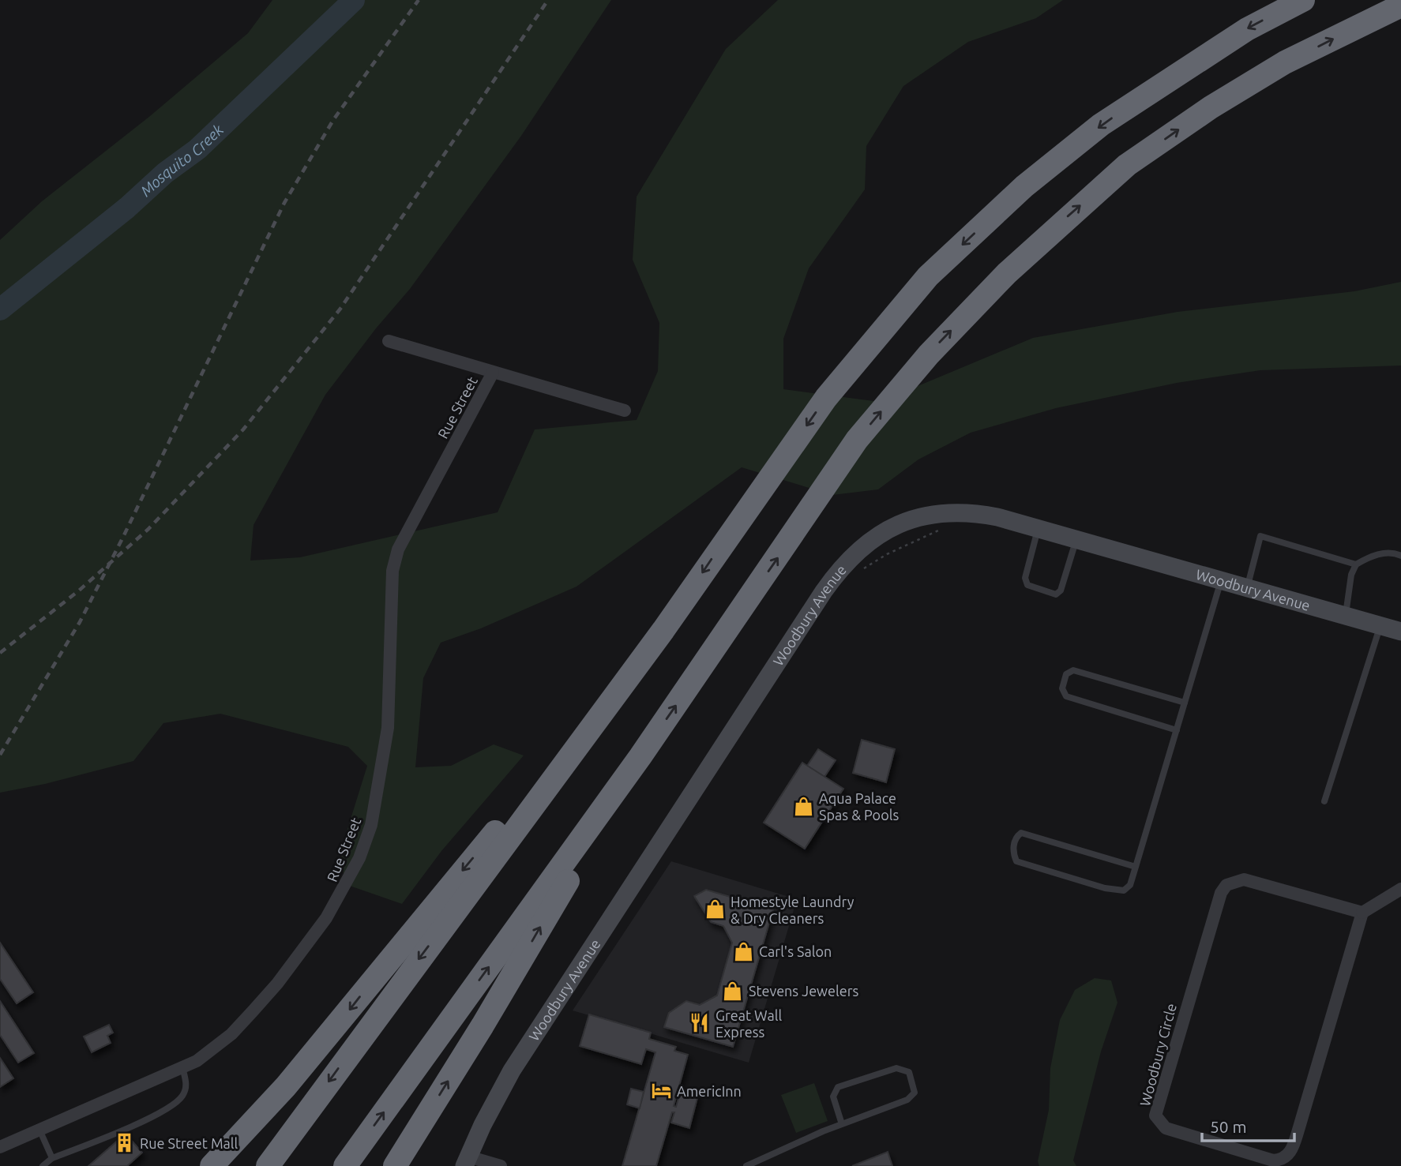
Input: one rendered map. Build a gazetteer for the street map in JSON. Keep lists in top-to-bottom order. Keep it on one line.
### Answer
{"streets":{"main road":["Woodbury Avenue"],"street":["Rue Street","Woodbury Circle"]},"water":["Mosquito Creek"],"places":{"shop":["Aqua Palace Spas & Pools","Homestyle Laundry & Dry Cleaners","Carl's Salon","Stevens Jewelers"],"restaurant":["Great Wall Express"],"hotel":["AmericInn"],"building":["Rue Street Mall"]},"scale_bar":"50 m"}
